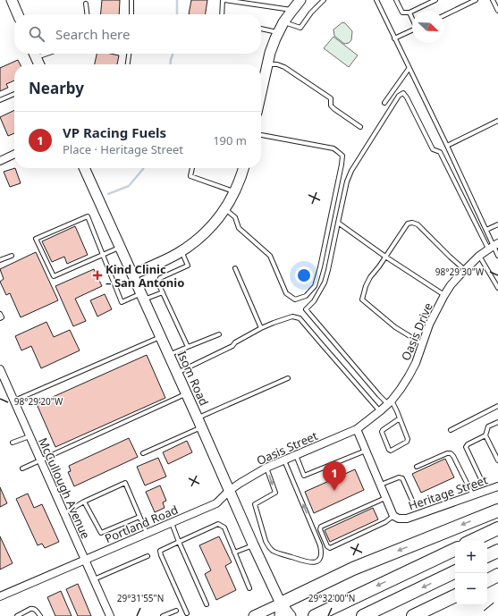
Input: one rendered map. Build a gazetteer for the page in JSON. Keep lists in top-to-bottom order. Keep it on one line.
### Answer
{"streets":{"street":["Oasis Drive","Isom Road","Oasis Street","McCullough Avenue","Heritage Street","Portland Road"]},"crossings":[["Oasis Drive","Oasis Street"],["Isom Road","Oasis Street"],["Isom Road","Portland Road"],["Oasis Street","Portland Road"],["McCullough Avenue","Portland Road"]],"places":{"health":["Kind Clinic – San Antonio"]},"north":"bottom right","page":{"search":"Search here","heading":"Nearby","list":[{"mark":"1","name":"VP Racing Fuels","note":"Place · Heritage Street","value":"190 m"}],"pins":"1","map_buttons":["+","−"]},"coordinates":["98°29'30\"W","98°29'20\"W","29°31'55\"N","29°32'00\"N"]}
